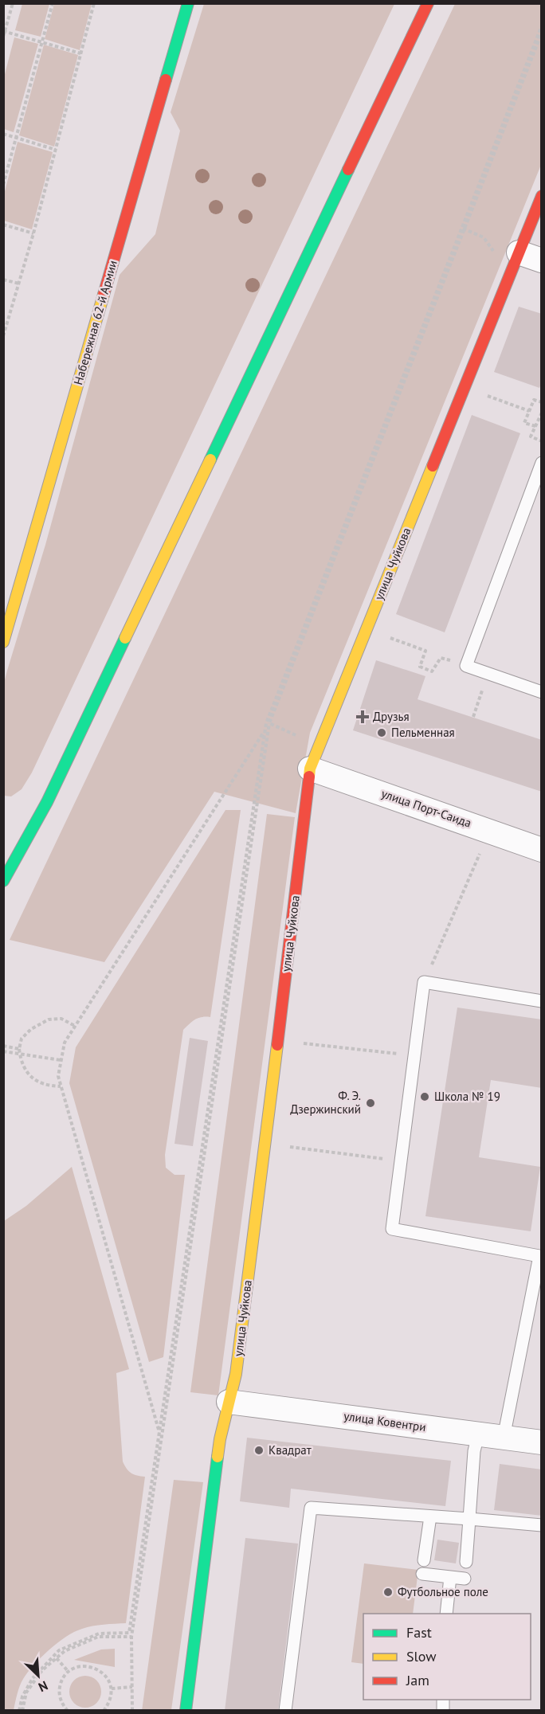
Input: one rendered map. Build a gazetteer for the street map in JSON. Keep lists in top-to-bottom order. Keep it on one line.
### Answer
{"streets":{"main road":["Набережная 62-й Армии","улица Чуйкова"],"street":["улица Порт-Саида","улица Ковентри"]},"crossings":[["улица Чуйкова","улица Порт-Саида"],["улица Чуйкова","улица Ковентри"]],"places":{"health":["Друзья"],"other":["Пельменная","Школа № 19","Ф. Э. Дзержинский","Квадрат","Футбольное поле"]},"legend":["Fast","Slow","Jam"],"north":"bottom right"}
